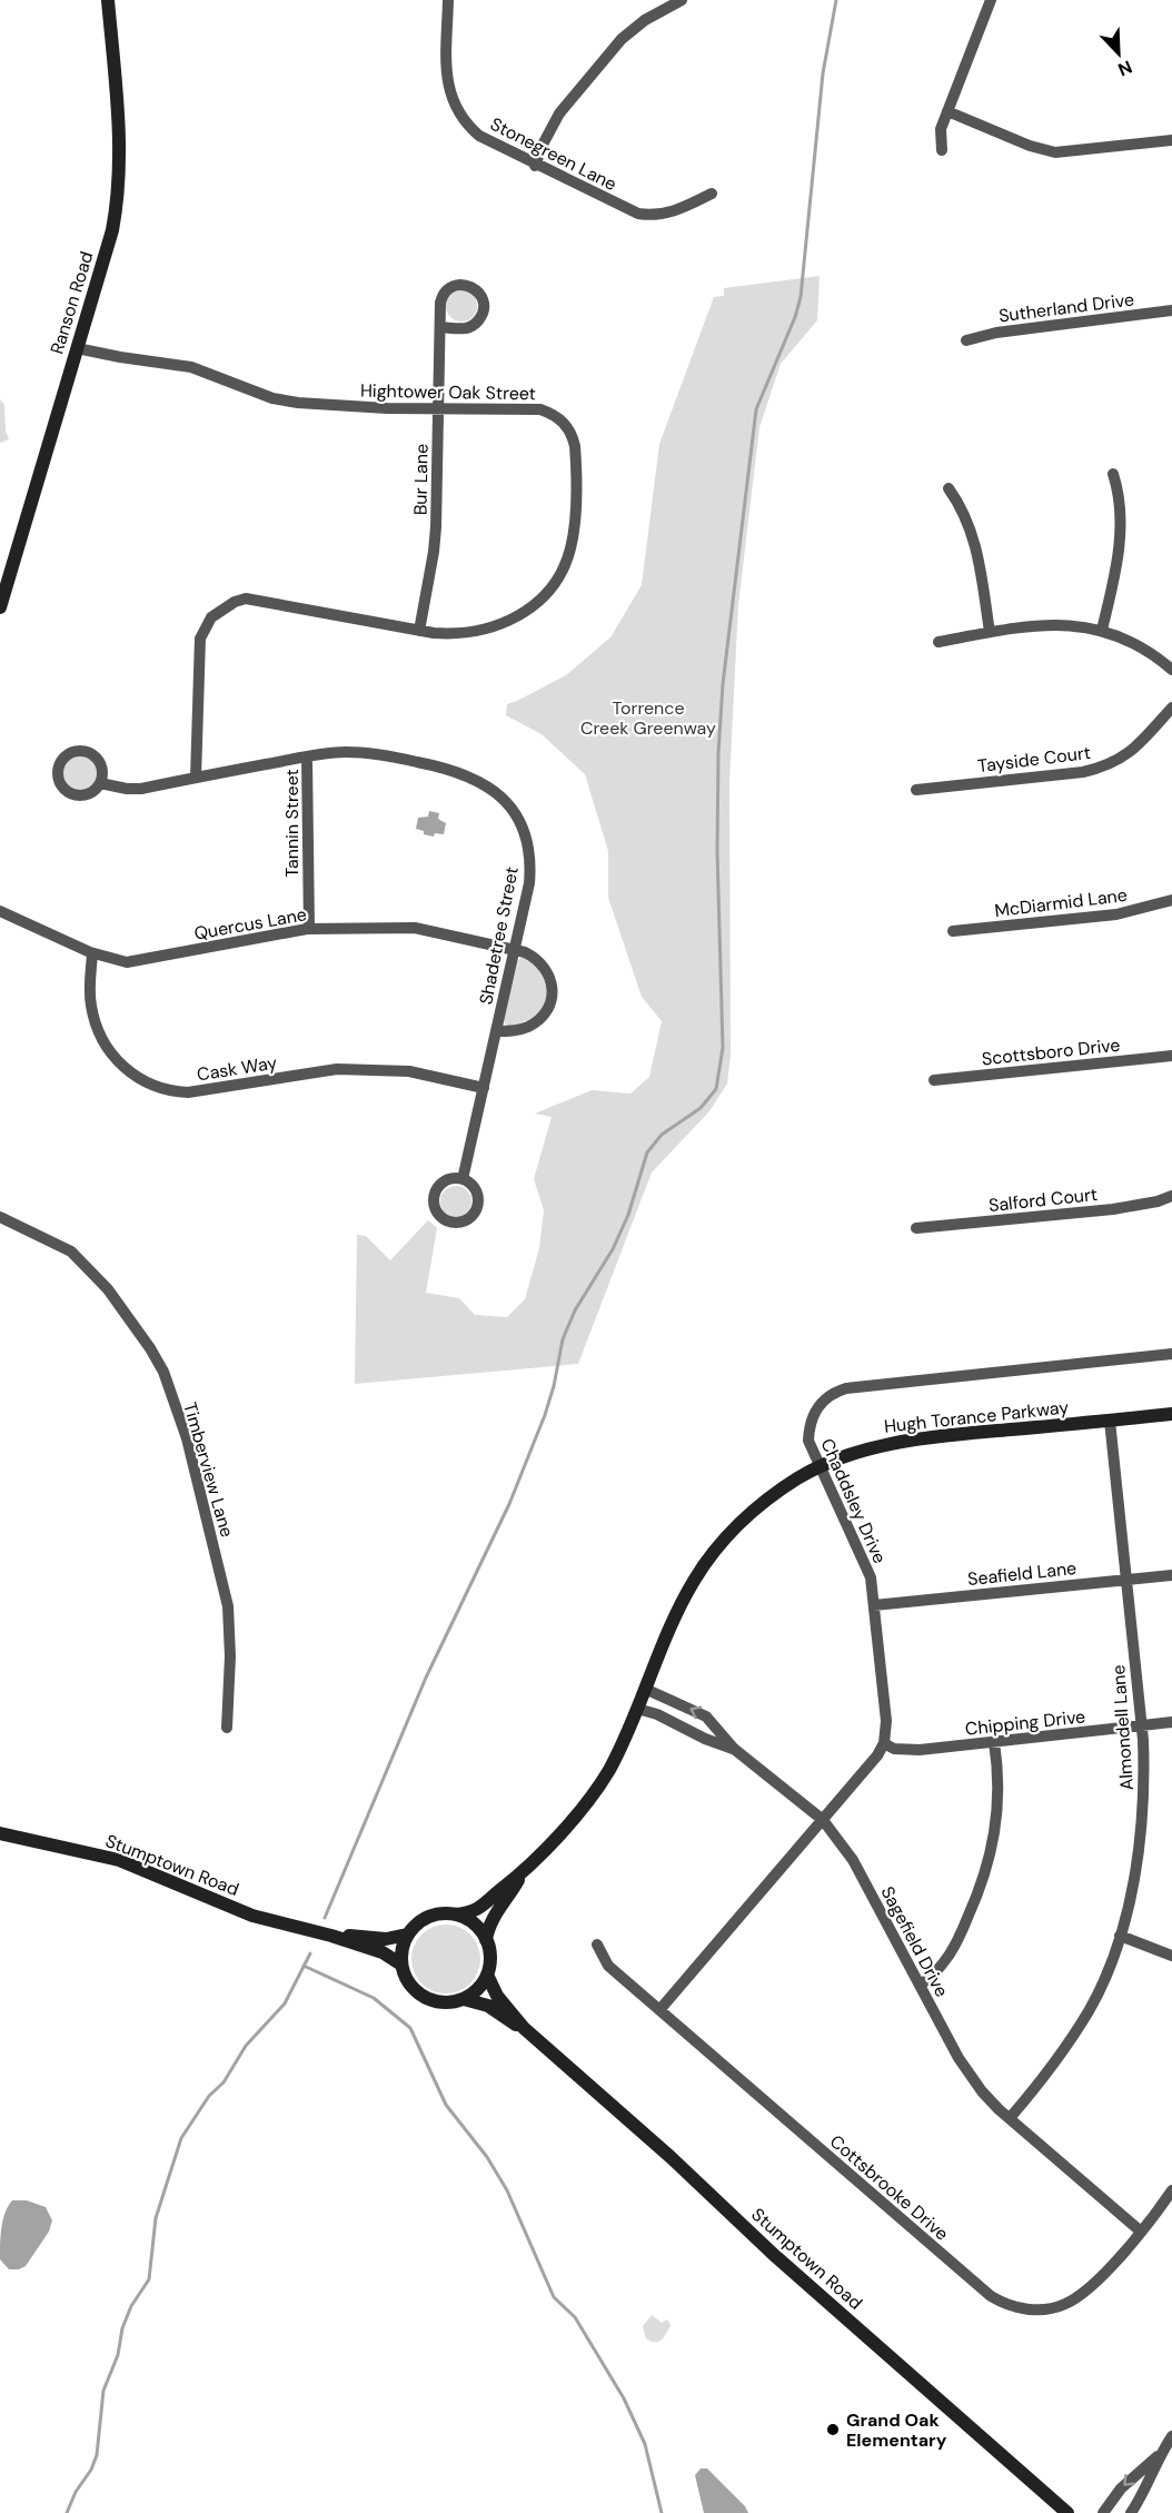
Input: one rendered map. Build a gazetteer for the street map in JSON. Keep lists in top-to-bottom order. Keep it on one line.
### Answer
{"streets":{"street":["Stonegreen Lane","Ranson Road","Sutherland Drive","Hightower Oak Street","Bur Lane","Tayside Court","Tannin Street","McDiarmid Lane","Quercus Lane","Shadetree Street","Scottsboro Drive","Cask Way","Salford Court","Hugh Torance Parkway","Timberview Lane","Chaddsley Drive","Seafield Lane","Chipping Drive","Almondell Lane","Stumptown Road","Sagefield Drive","Cottsbrooke Drive"]},"crossings":[["Ranson Road","Hightower Oak Street"],["Hightower Oak Street","Bur Lane"],["Hightower Oak Street","Shadetree Street"],["Tannin Street","Quercus Lane"],["Tannin Street","Shadetree Street"],["Quercus Lane","Shadetree Street"],["Quercus Lane","Cask Way"],["Shadetree Street","Cask Way"],["Hugh Torance Parkway","Chaddsley Drive"],["Hugh Torance Parkway","Almondell Lane"],["Hugh Torance Parkway","Stumptown Road"],["Hugh Torance Parkway","Sagefield Drive"],["Chaddsley Drive","Seafield Lane"],["Chaddsley Drive","Chipping Drive"],["Seafield Lane","Almondell Lane"],["Chipping Drive","Almondell Lane"],["Almondell Lane","Sagefield Drive"],["Sagefield Drive","Cottsbrooke Drive"]],"parks":["Torrence Creek Greenway"],"places":["Grand Oak Elementary"],"north":"bottom right"}
